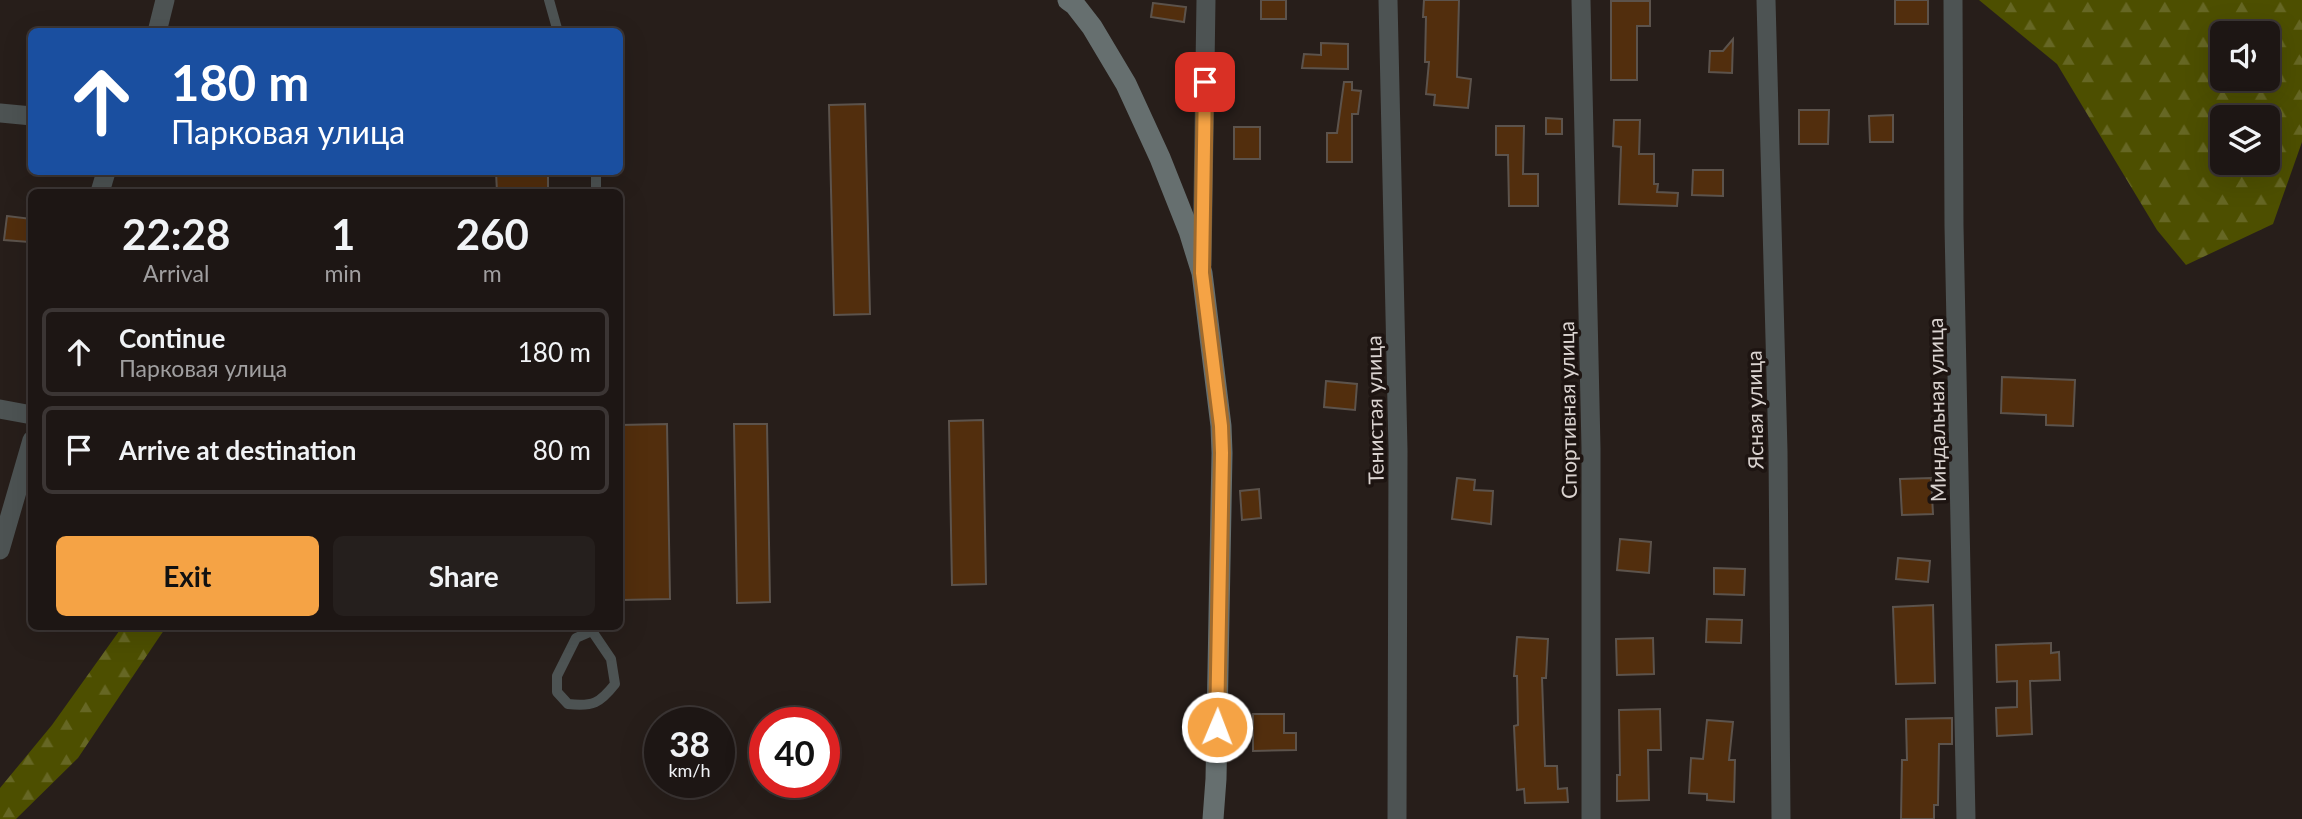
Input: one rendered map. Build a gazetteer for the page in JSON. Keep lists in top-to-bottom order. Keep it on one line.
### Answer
{"streets":{"street":["Тенистая улица","Спортивная улица","Ясная улица","Миндальная улица"]},"page":{"turn":["180 m","Парковая улица"],"eta":["22:28","Arrival","1","min","260","m"],"list":[{"name":"Continue","note":"Парковая улица","value":"180 m"},{"name":"Arrive at destination","value":"80 m"}],"buttons":["Exit","Share"],"speed":"38 km/h","limit":"40"}}
